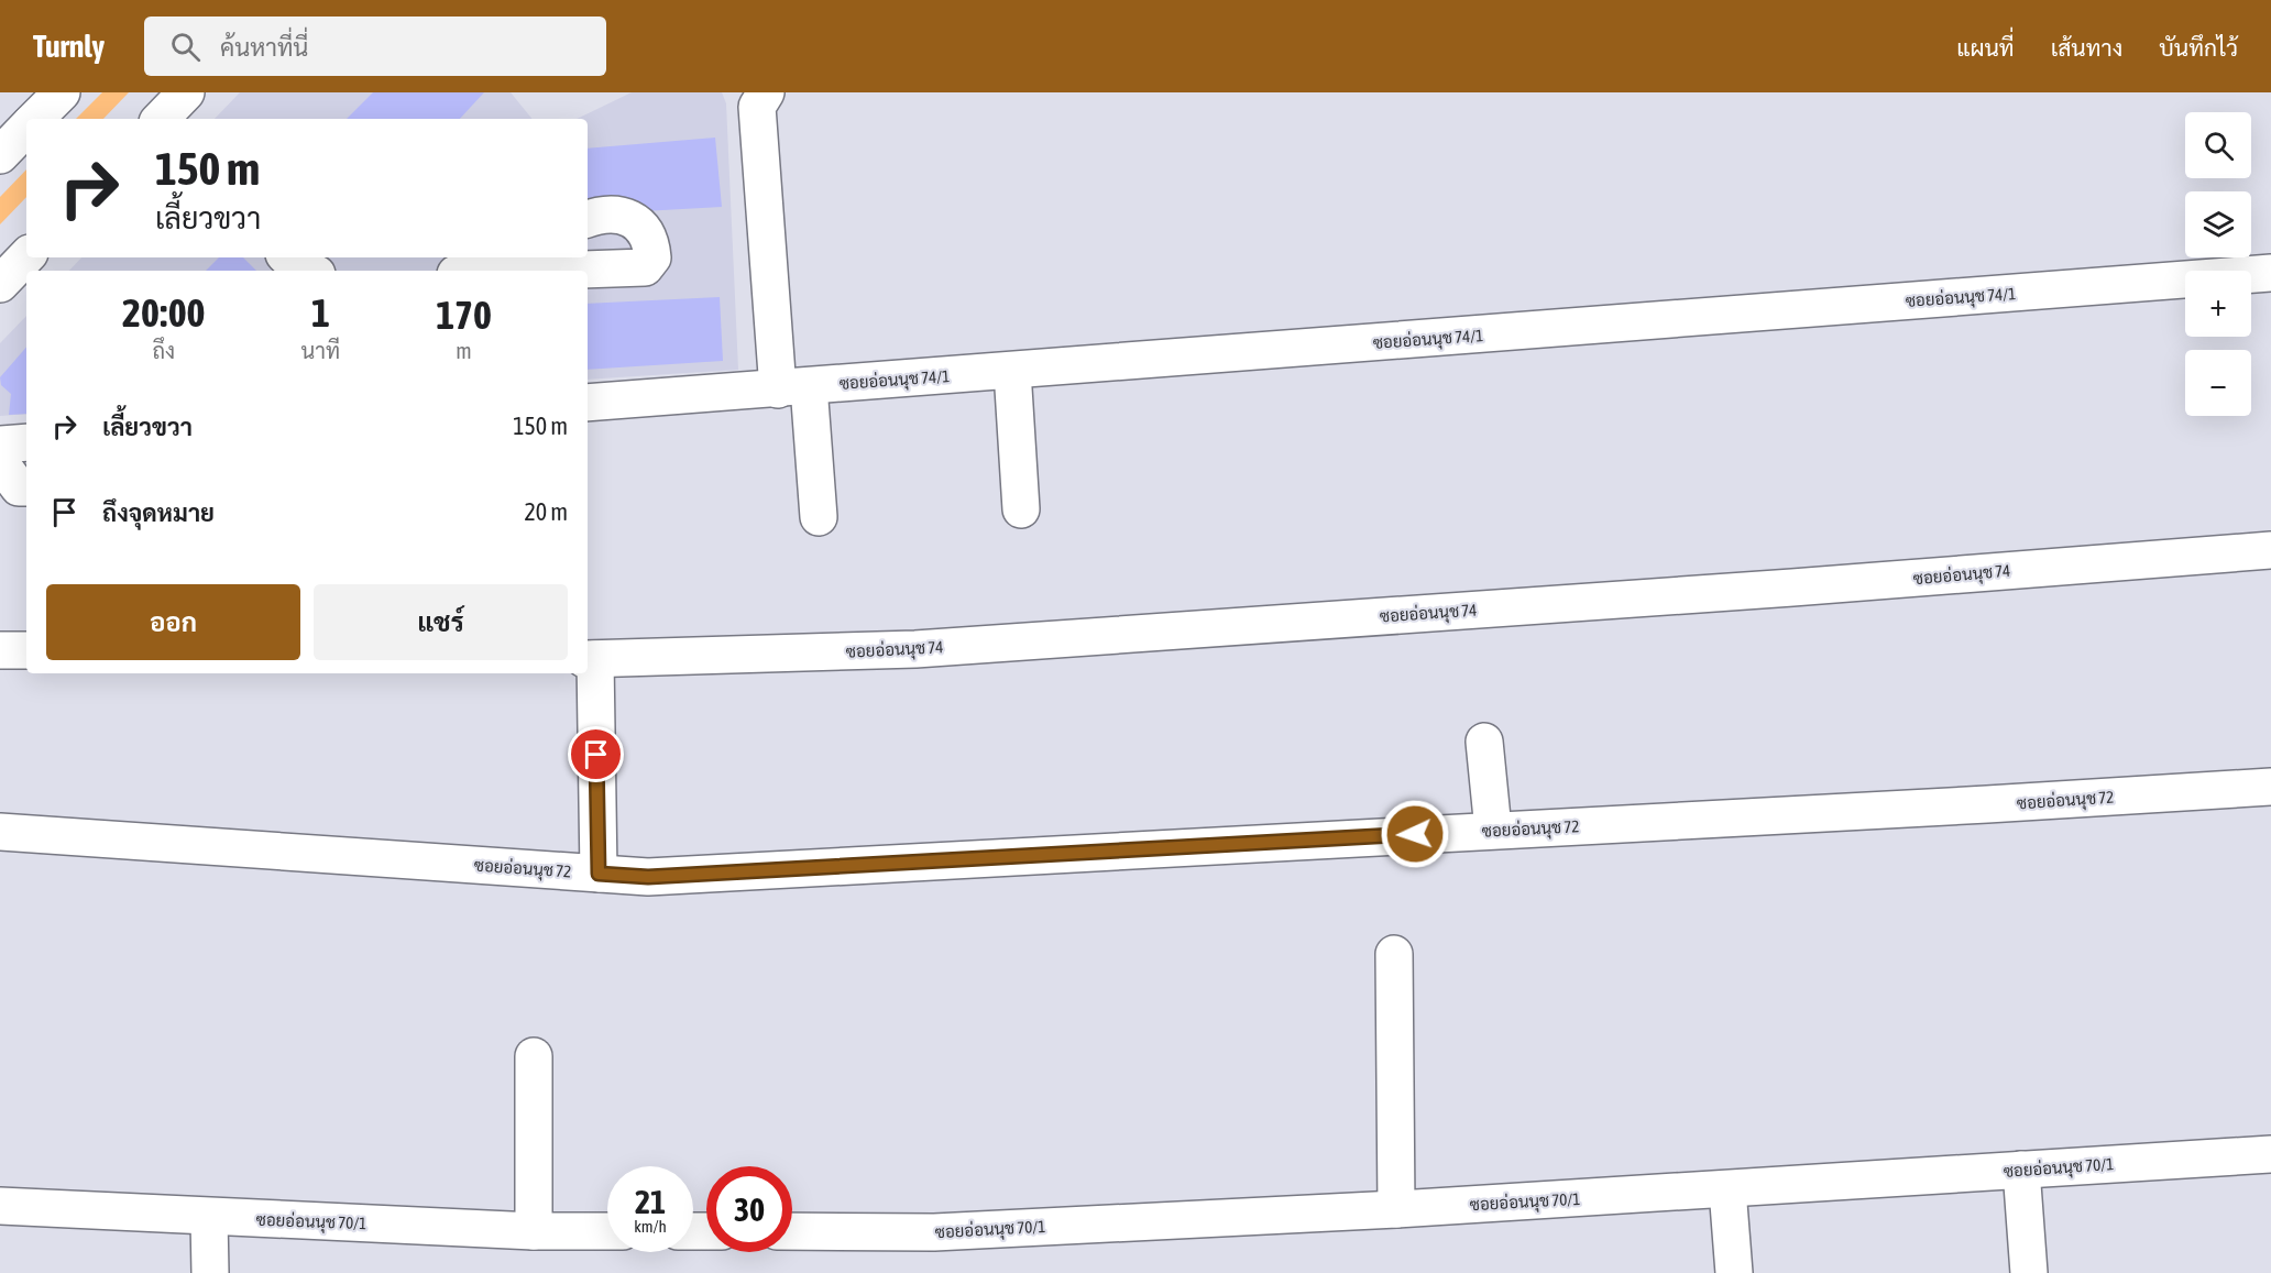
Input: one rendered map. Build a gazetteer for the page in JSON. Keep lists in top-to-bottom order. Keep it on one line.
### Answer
{"streets":{"street":["ซอยอ่อนนุช 74/1","ซอยอ่อนนุช 74","ซอยอ่อนนุช 72","ซอยอ่อนนุช 70/1"]},"page":{"header":"Turnly","search":"ค้นหาที่นี่","nav":["แผนที่","เส้นทาง","บันทึกไว้"],"map_buttons":["+","−"],"turn":["150 m","เลี้ยวขวา"],"eta":["20:00","ถึง","1","นาที","170","m"],"list":[{"name":"เลี้ยวขวา","value":"150 m"},{"name":"ถึงจุดหมาย","value":"20 m"}],"buttons":["ออก","แชร์"],"speed":"21 km/h","limit":"30"}}
